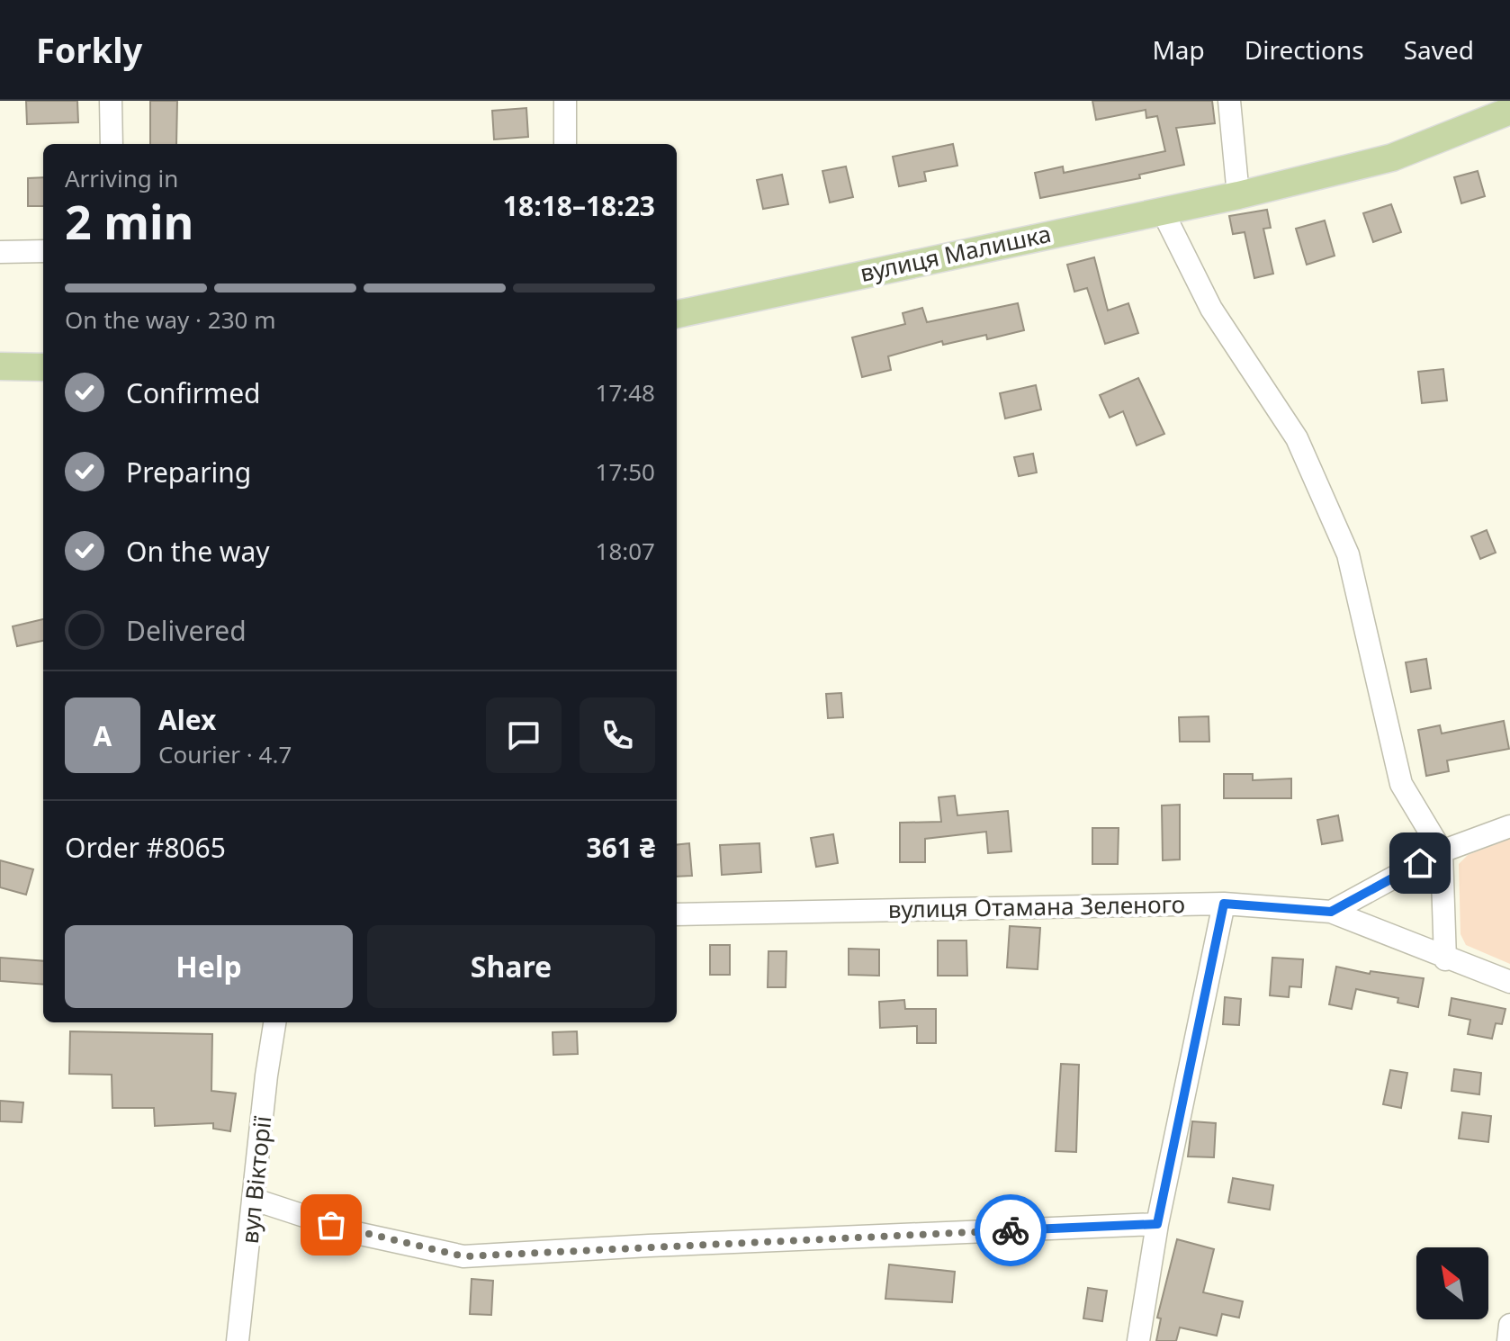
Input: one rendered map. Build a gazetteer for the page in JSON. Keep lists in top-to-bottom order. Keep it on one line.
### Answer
{"streets":{"main road":["вулиця Малишка"],"street":["вулиця Отамана Зеленого","вул Вікторії"]},"north":"top left","page":{"header":"Forkly","nav":["Map","Directions","Saved"],"heading":["2 min","Arriving in","18:18–18:23"],"panel":["Alex","Courier · 4.7","Order #8065","361 ₴"],"bar":"On the way · 230 m","list":[["Confirmed","17:48"],["Preparing","17:50"],["On the way","18:07"],"Delivered"],"round":"A","buttons":["Help","Share"]}}
